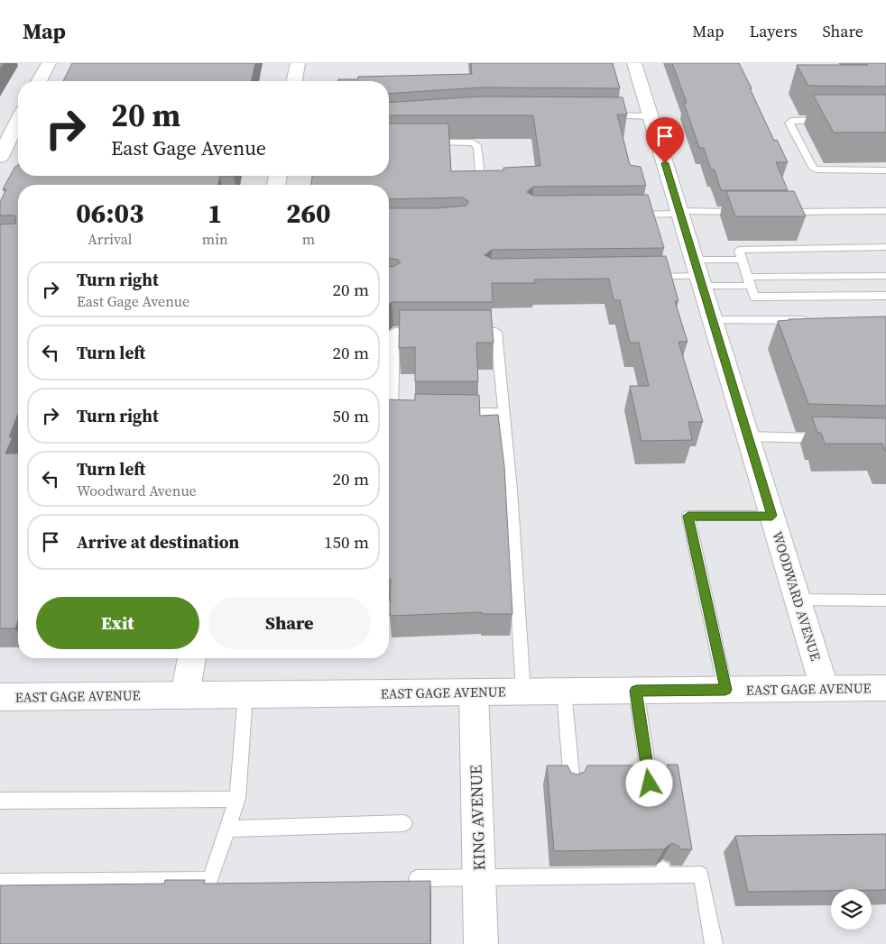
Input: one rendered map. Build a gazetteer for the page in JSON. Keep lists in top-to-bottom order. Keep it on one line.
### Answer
{"streets":{"street":["WOODWARD AVENUE","EAST GAGE AVENUE","KING AVENUE"]},"crossings":[["WOODWARD AVENUE","EAST GAGE AVENUE"],["EAST GAGE AVENUE","KING AVENUE"]],"page":{"header":"Map","nav":["Map","Layers","Share"],"turn":["20 m","East Gage Avenue"],"eta":["06:03","Arrival","1","min","260","m"],"list":[{"name":"Turn right","note":"East Gage Avenue","value":"20 m"},{"name":"Turn left","value":"20 m"},{"name":"Turn right","value":"50 m"},{"name":"Turn left","note":"Woodward Avenue","value":"20 m"},{"name":"Arrive at destination","value":"150 m"}],"buttons":["Exit","Share"]}}
